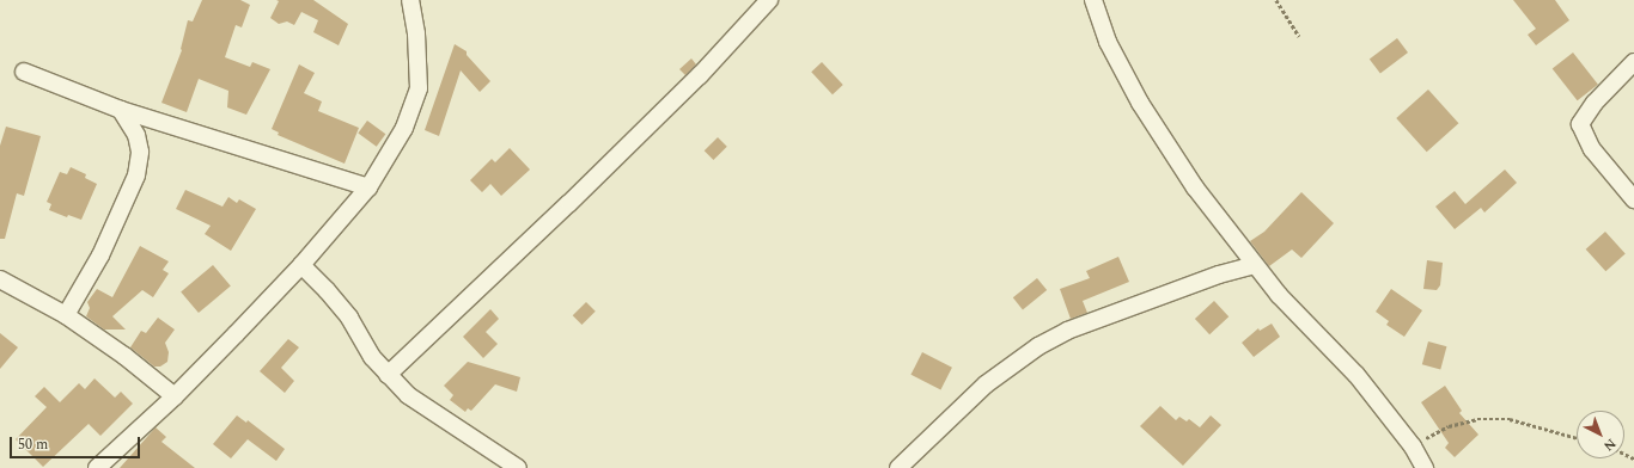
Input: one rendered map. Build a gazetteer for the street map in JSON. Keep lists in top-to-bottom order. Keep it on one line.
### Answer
{"scale_bar":"50 m","north":"bottom right"}
